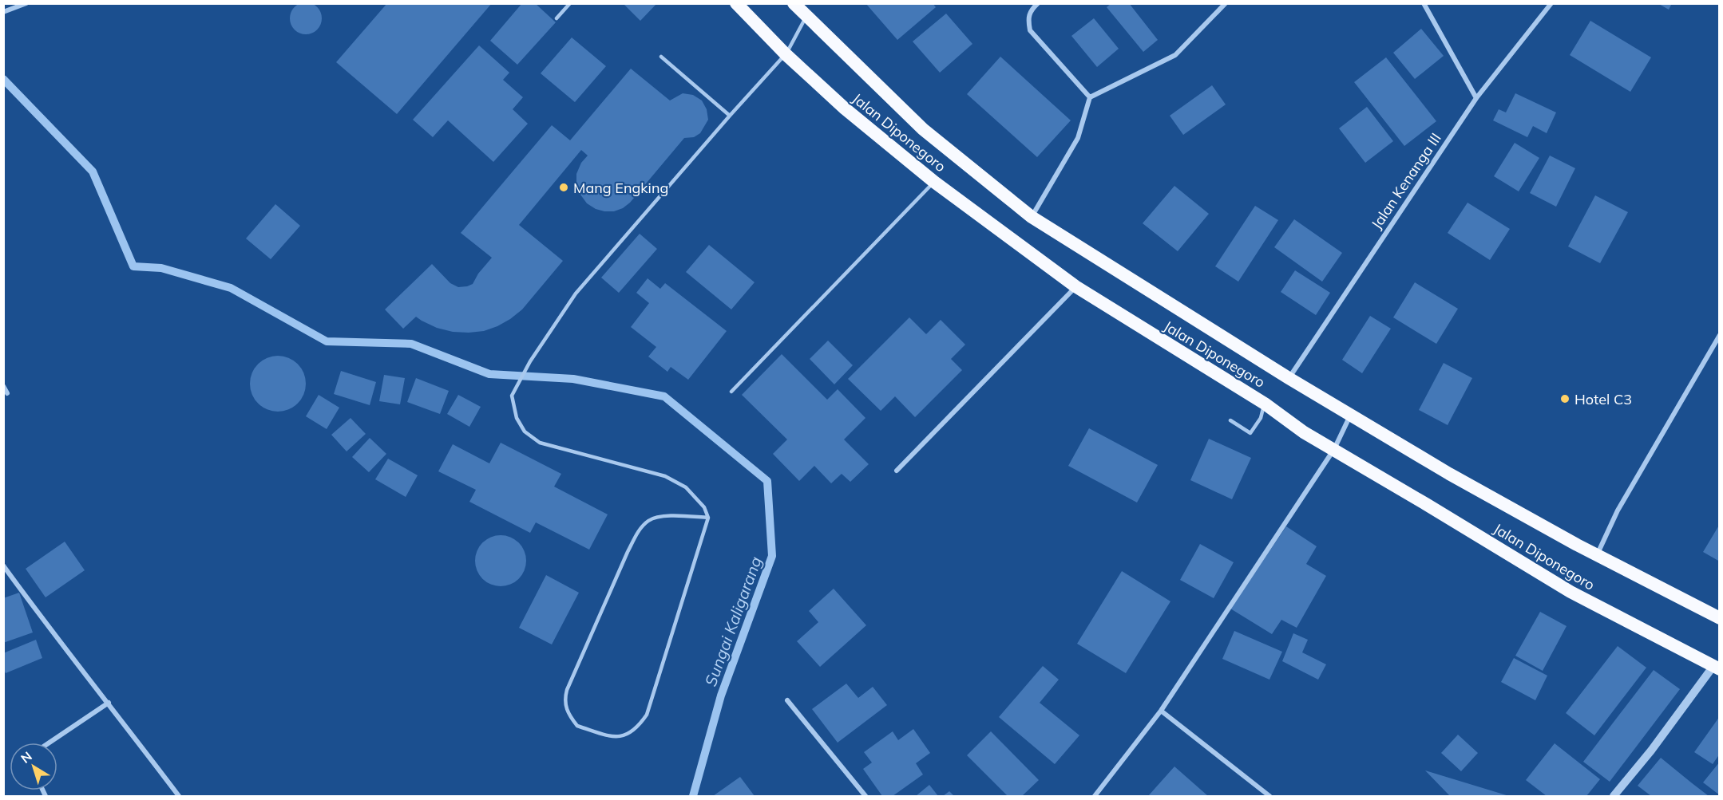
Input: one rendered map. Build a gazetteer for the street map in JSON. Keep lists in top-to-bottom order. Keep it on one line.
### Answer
{"streets":{"highway":["Jalan Diponegoro"],"street":["Jalan Kenanga III"]},"crossings":[["Jalan Diponegoro","Jalan Kenanga III"]],"water":["Sungai Kaligarang"],"places":["Mang Engking","Hotel C3"],"north":"top left"}
